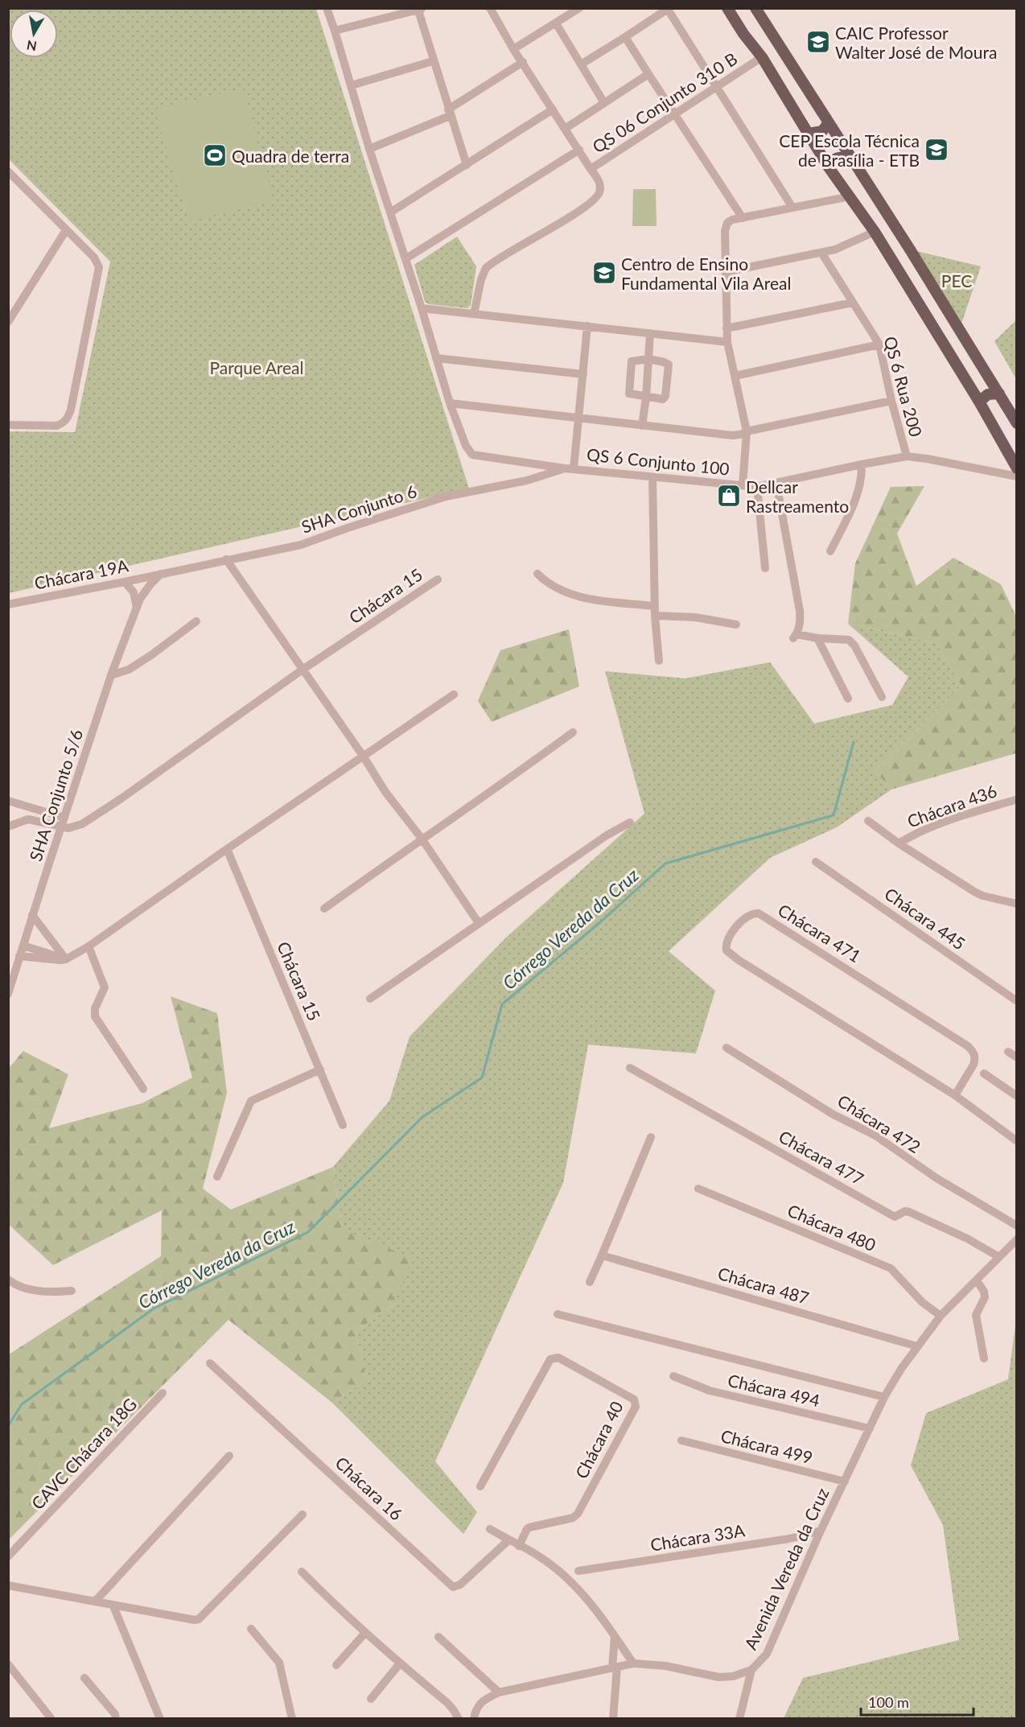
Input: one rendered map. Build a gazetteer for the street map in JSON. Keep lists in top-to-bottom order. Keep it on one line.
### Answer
{"streets":{"street":["QS 06 Conjunto 310 B","QS 6 Rua 200","QS 6 Conjunto 100","SHA Conjunto 6","Chácara 19A","Chácara 15","SHA Conjunto 5/6","Chácara 436","Chácara 445","Chácara 471","Chácara 472","Chácara 477","Chácara 480","Chácara 487","Chácara 494","Chácara 40","Chácara 499","CAVC Chácara 18G","Chácara 16","Chácara 33A","Avenida Vereda da Cruz"]},"crossings":[["QS 6 Rua 200","QS 6 Conjunto 100"],["QS 6 Conjunto 100","SHA Conjunto 6"],["SHA Conjunto 6","Chácara 19A"],["SHA Conjunto 6","SHA Conjunto 5/6"],["Chácara 19A","SHA Conjunto 5/6"],["Chácara 15","SHA Conjunto 5/6"],["Chácara 477","Avenida Vereda da Cruz"],["Chácara 480","Avenida Vereda da Cruz"],["Chácara 487","Avenida Vereda da Cruz"],["Chácara 494","Avenida Vereda da Cruz"],["Chácara 499","Avenida Vereda da Cruz"],["Chácara 33A","Avenida Vereda da Cruz"]],"water":["Córrego Vereda da Cruz"],"parks":["PEC","Parque Areal"],"places":{"school or university":["CAIC Professor Walter José de Moura","CEP Escola Técnica de Brasília - ETB","Centro de Ensino Fundamental Vila Areal"],"sports":["Quadra de terra"],"shop":["Dellcar Rastreamento"]},"scale_bar":"100 m","north":"bottom"}
